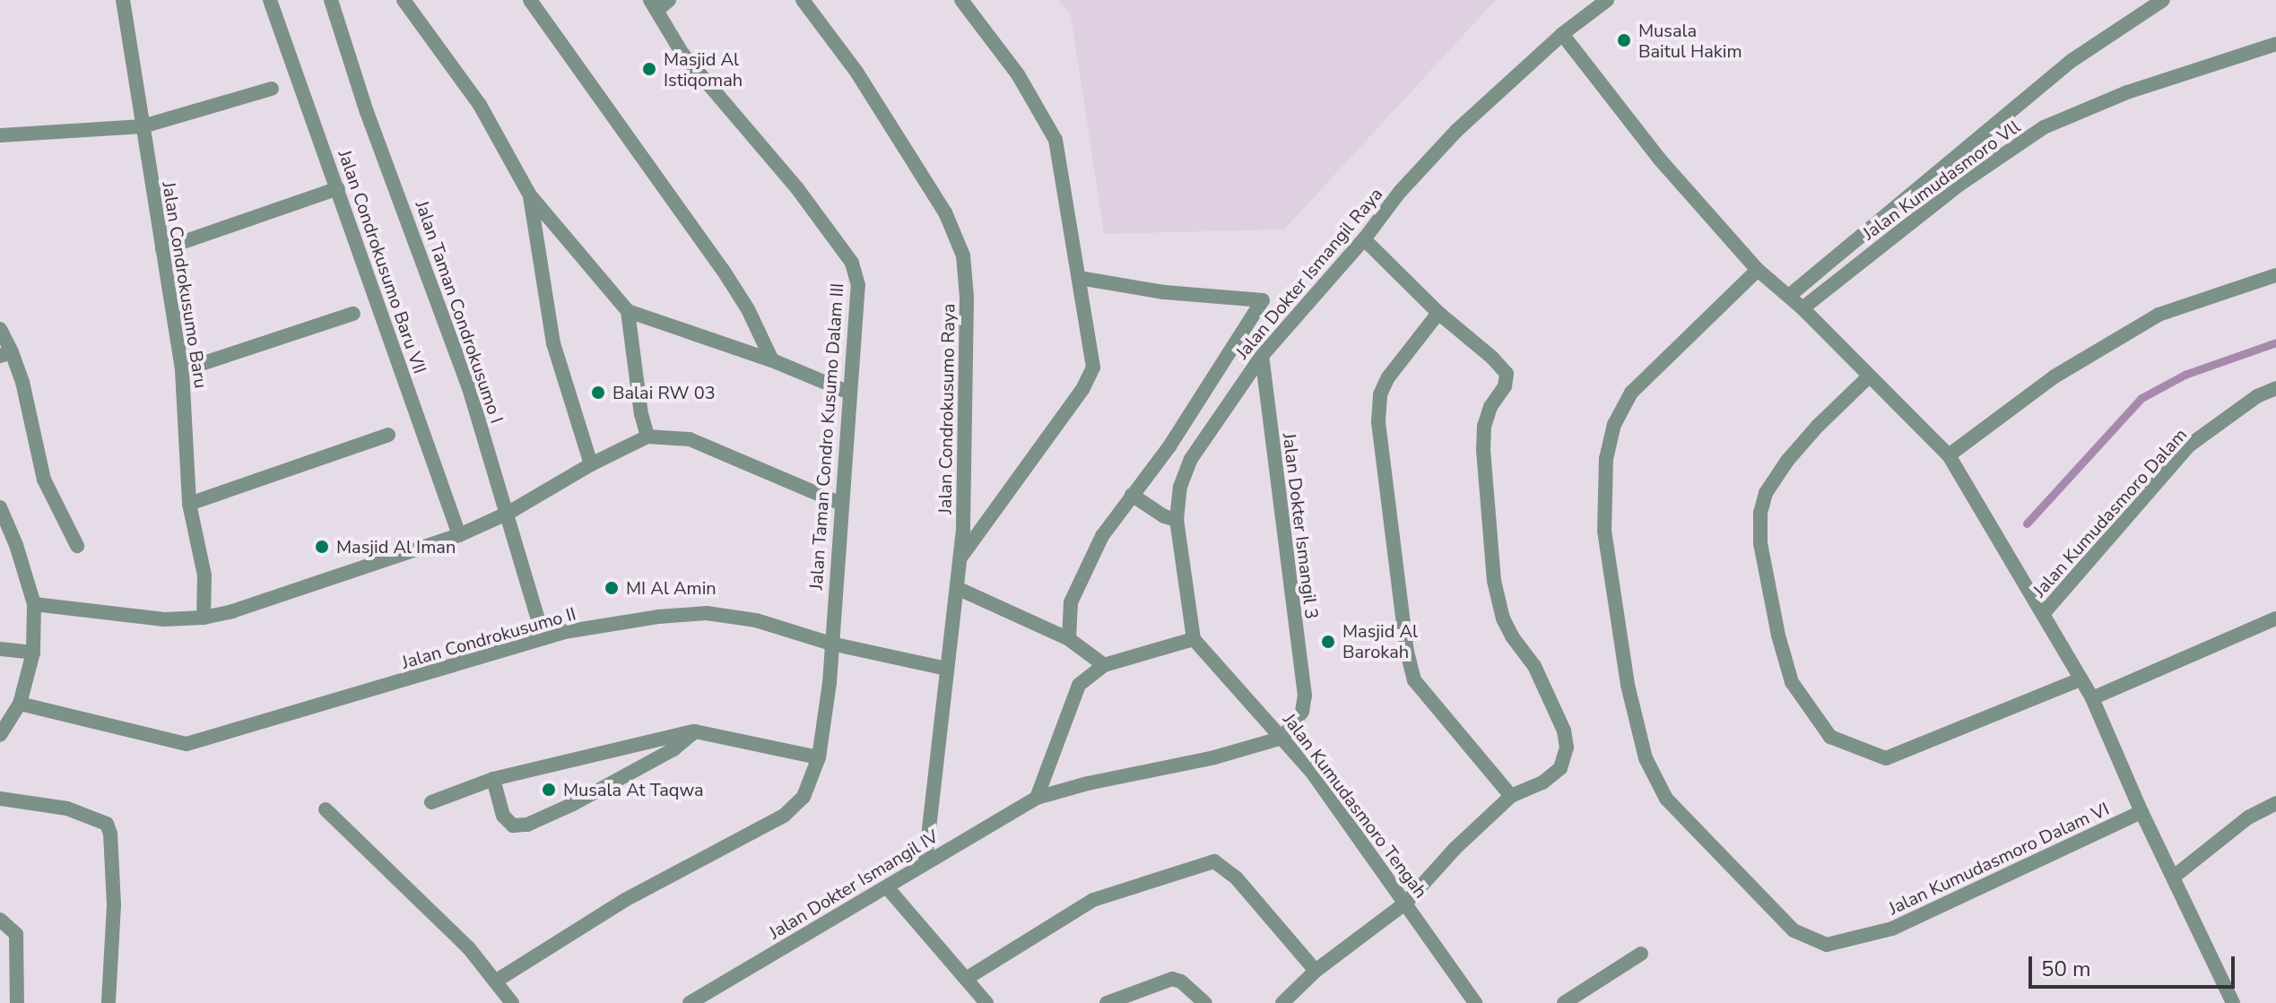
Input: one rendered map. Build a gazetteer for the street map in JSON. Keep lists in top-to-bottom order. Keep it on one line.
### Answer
{"streets":{"street":["Jalan Kumudasmoro Vll","Jalan Condrokusumo Baru VII","Jalan Dokter Ismangil Raya","Jalan Condrokusumo Baru","Jalan Taman Condrokusumo I","Jalan Condrokusumo Raya","Jalan Taman Condro Kusumo Dalam III","Jalan Kumudasmoro Dalam","Jalan Dokter Ismangil 3","Jalan Condrokusumo II","Jalan Kumudasmoro Tengah","Jalan Kumudasmoro Dalam VI","Jalan Dokter Ismangil IV"]},"crossings":[["Jalan Dokter Ismangil Raya","Jalan Dokter Ismangil 3"],["Jalan Dokter Ismangil Raya","Jalan Kumudasmoro Tengah"],["Jalan Taman Condrokusumo I","Jalan Condrokusumo II"],["Jalan Condrokusumo Raya","Jalan Condrokusumo II"],["Jalan Condrokusumo Raya","Jalan Dokter Ismangil IV"],["Jalan Taman Condro Kusumo Dalam III","Jalan Condrokusumo II"],["Jalan Dokter Ismangil 3","Jalan Kumudasmoro Tengah"],["Jalan Dokter Ismangil 3","Jalan Dokter Ismangil IV"],["Jalan Kumudasmoro Tengah","Jalan Dokter Ismangil IV"]],"places":["Musala Baitul Hakim","Masjid Al Istiqomah","Balai RW 03","Masjid Al Iman","MI Al Amin","Masjid Al Barokah","Musala At Taqwa"],"scale_bar":"50 m"}
